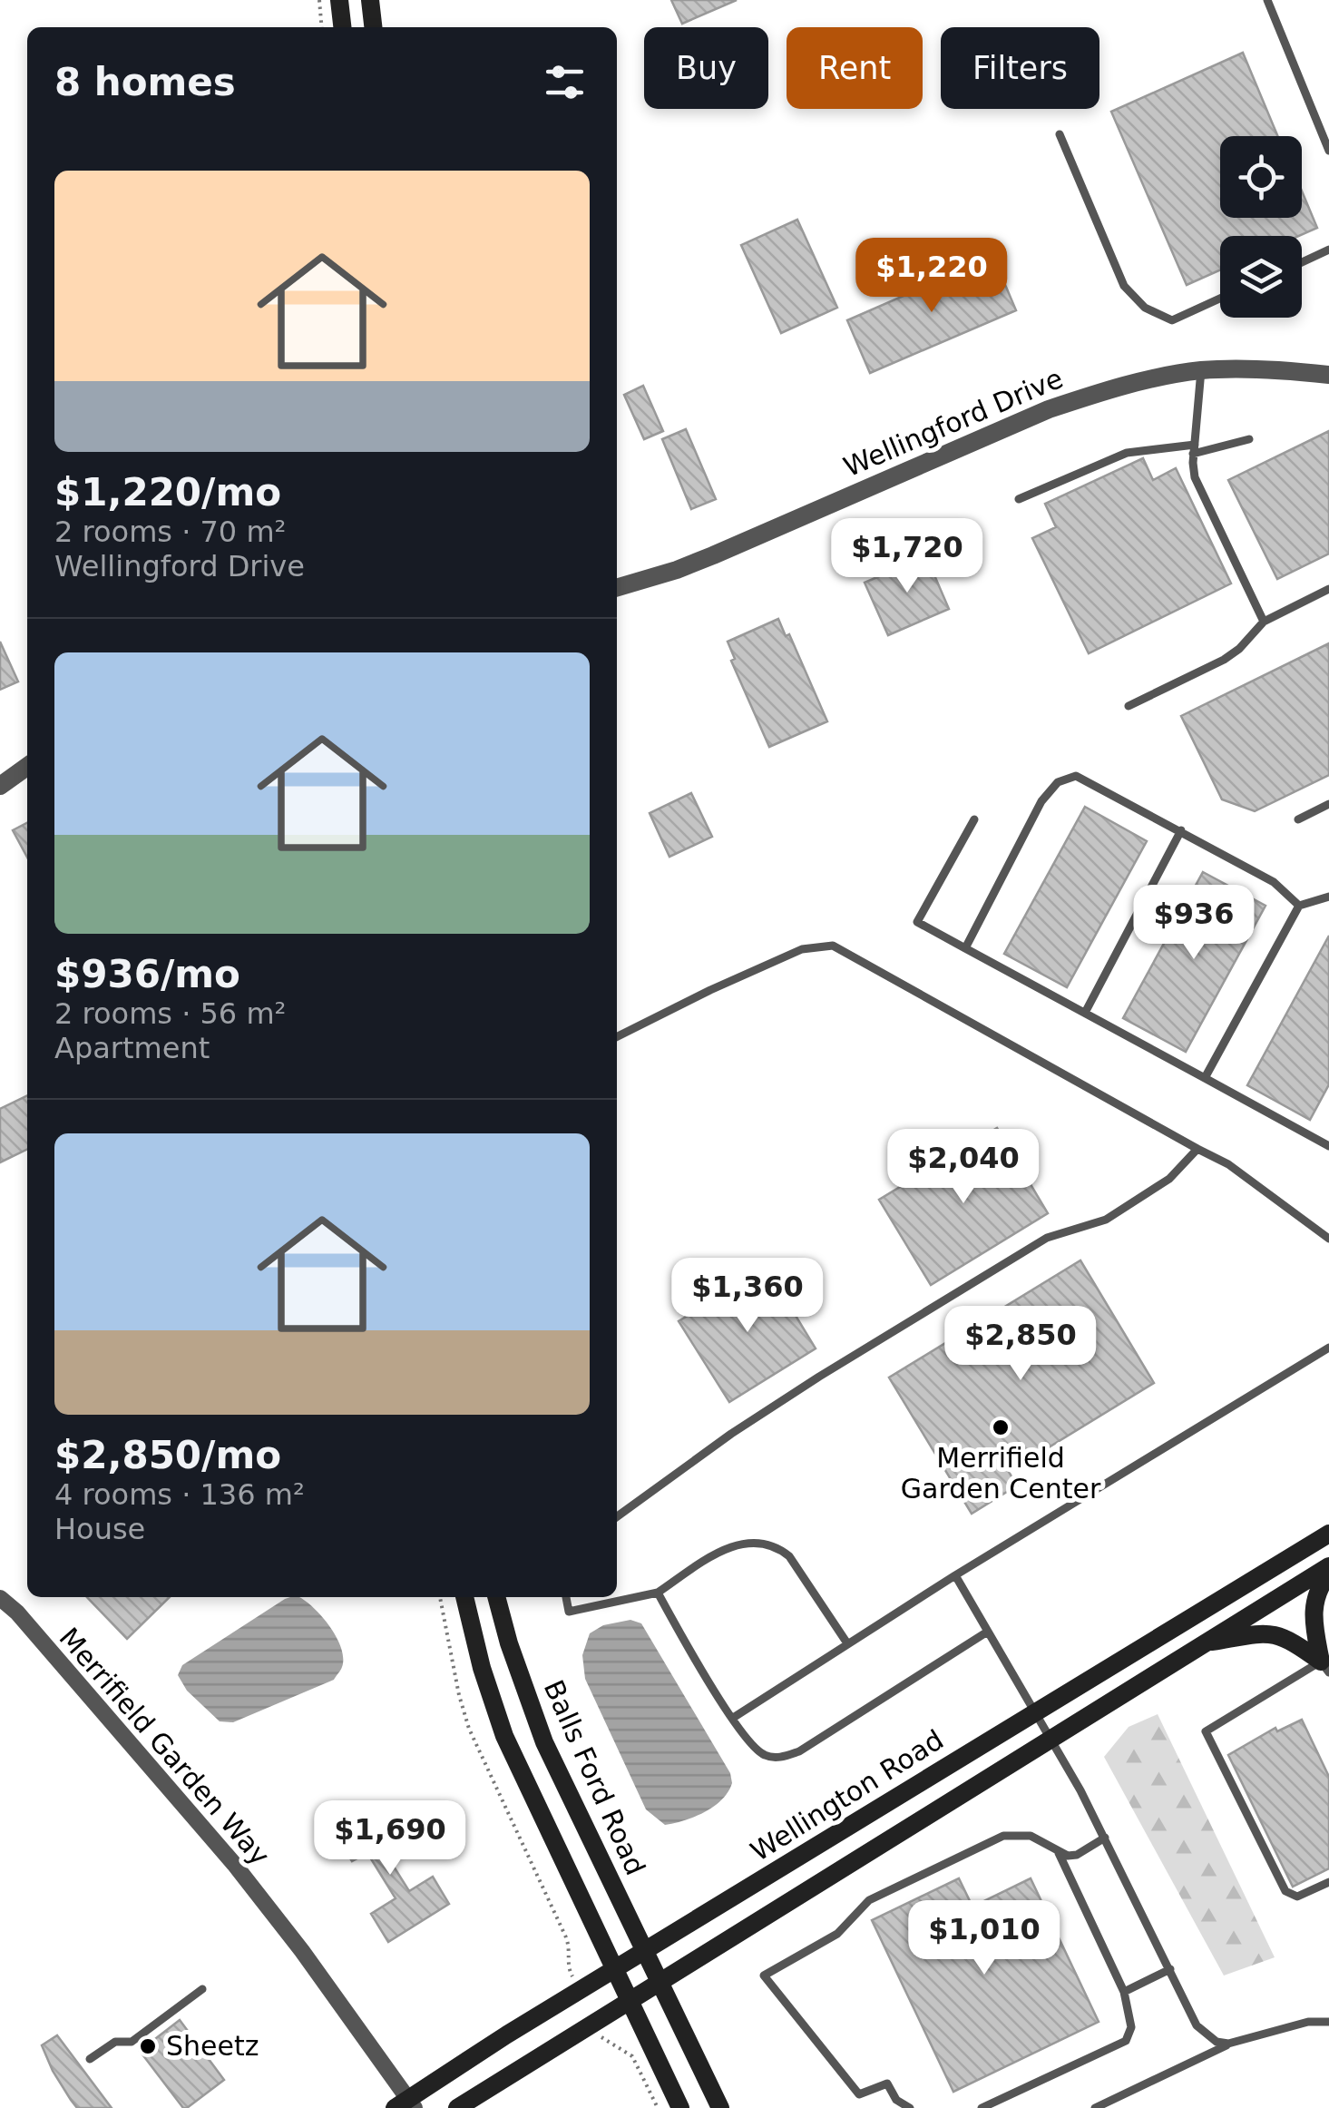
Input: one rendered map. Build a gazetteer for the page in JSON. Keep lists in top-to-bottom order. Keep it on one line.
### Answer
{"streets":{"main road":["Balls Ford Road","Wellington Road"],"street":["Wellingford Drive","Merrifield Garden Way"]},"crossings":[["Merrifield Garden Way","Wellington Road"],["Balls Ford Road","Wellington Road"]],"places":["Merrifield Garden Center","Sheetz"],"page":{"chip":["Buy","Rent","Filters"],"heading":"8 homes","list":[{"name":"$1,220/mo","note":"2 rooms · 70 m² · Wellingford Drive"},{"name":"$936/mo","note":"2 rooms · 56 m² · Apartment"},{"name":"$2,850/mo","note":"4 rooms · 136 m² · House"}],"price":["$1,220","$1,720","$936","$2,040","$1,360","$2,850","$1,690","$1,010"]}}
